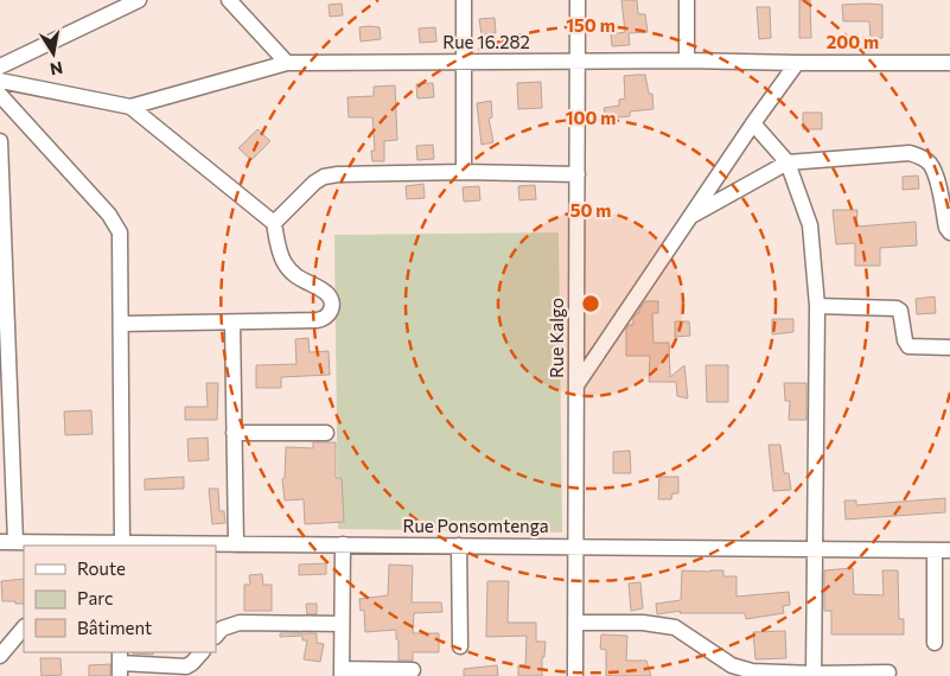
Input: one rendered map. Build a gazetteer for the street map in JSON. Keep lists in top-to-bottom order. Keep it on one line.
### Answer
{"streets":{"street":["Rue 16.282","Rue Kalgo","Rue Ponsomtenga"]},"crossings":[["Rue 16.282","Rue Kalgo"],["Rue Kalgo","Rue Ponsomtenga"]],"legend":["Route","Parc","Bâtiment"],"north":"bottom","rings":["150 m","200 m","100 m","50 m"]}
